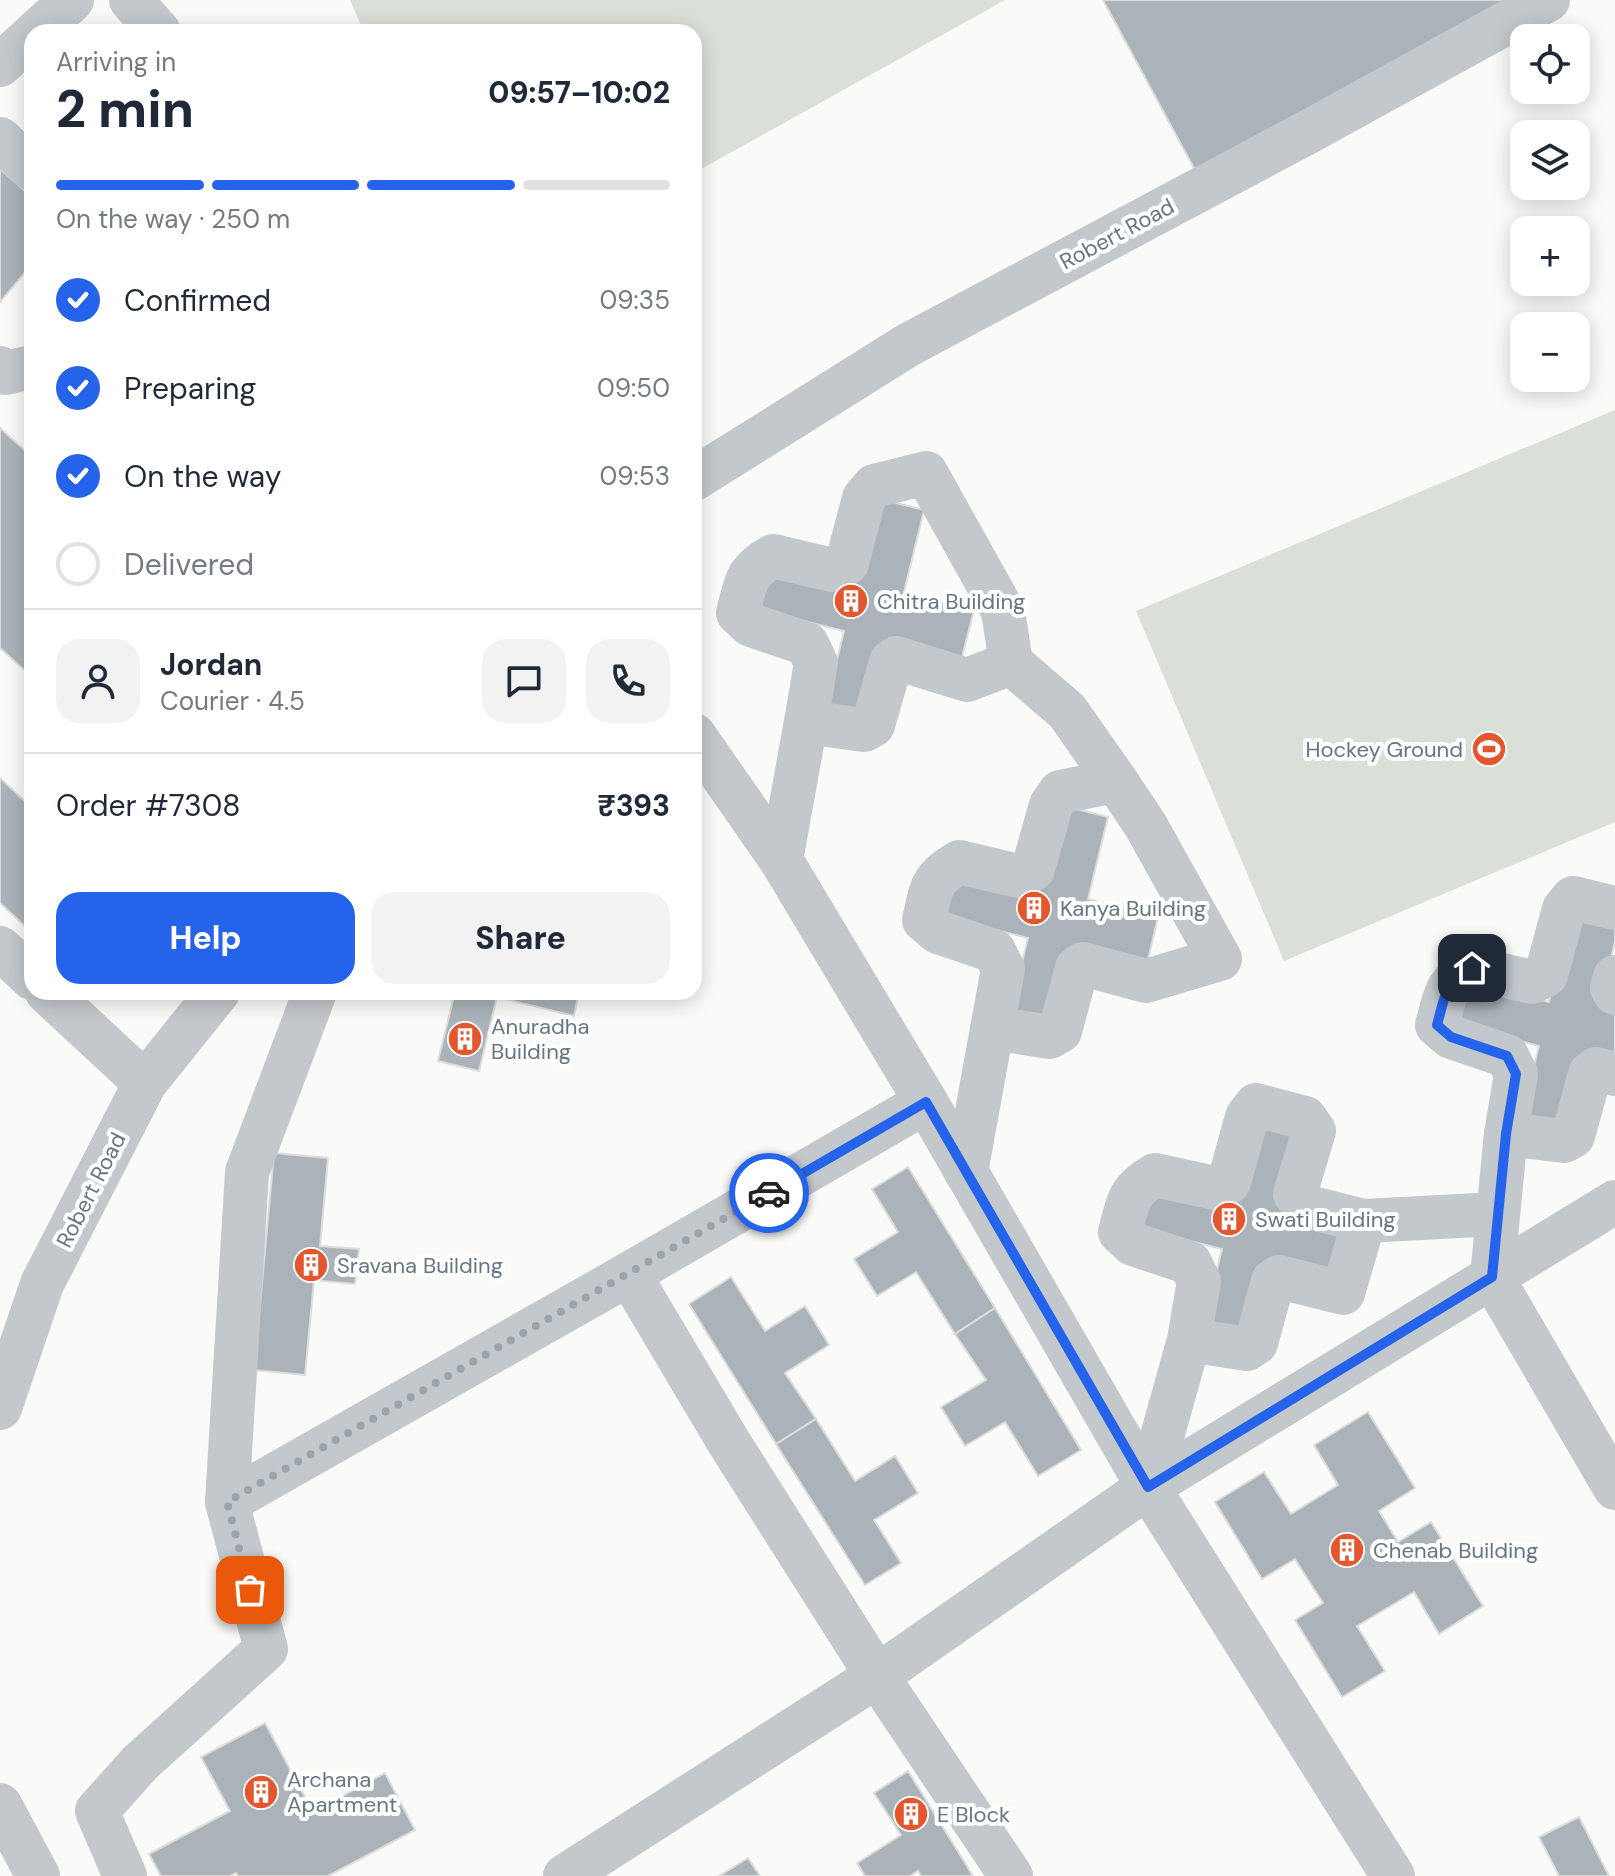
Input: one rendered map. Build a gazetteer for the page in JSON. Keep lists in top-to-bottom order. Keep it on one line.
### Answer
{"streets":{"street":["Robert Road"]},"places":{"building":["Chitra Building","Kanya Building","Anuradha Building","Swati Building","Sravana Building","Chenab Building","Archana Apartment","E Block"],"sports":["Hockey Ground"]},"page":{"map_buttons":["+","−"],"heading":["2 min","Arriving in","09:57–10:02"],"panel":["Jordan","Courier · 4.5","Order #7308","₹393"],"bar":"On the way · 250 m","list":[["Confirmed","09:35"],["Preparing","09:50"],["On the way","09:53"],"Delivered"],"buttons":["Help","Share"]}}
